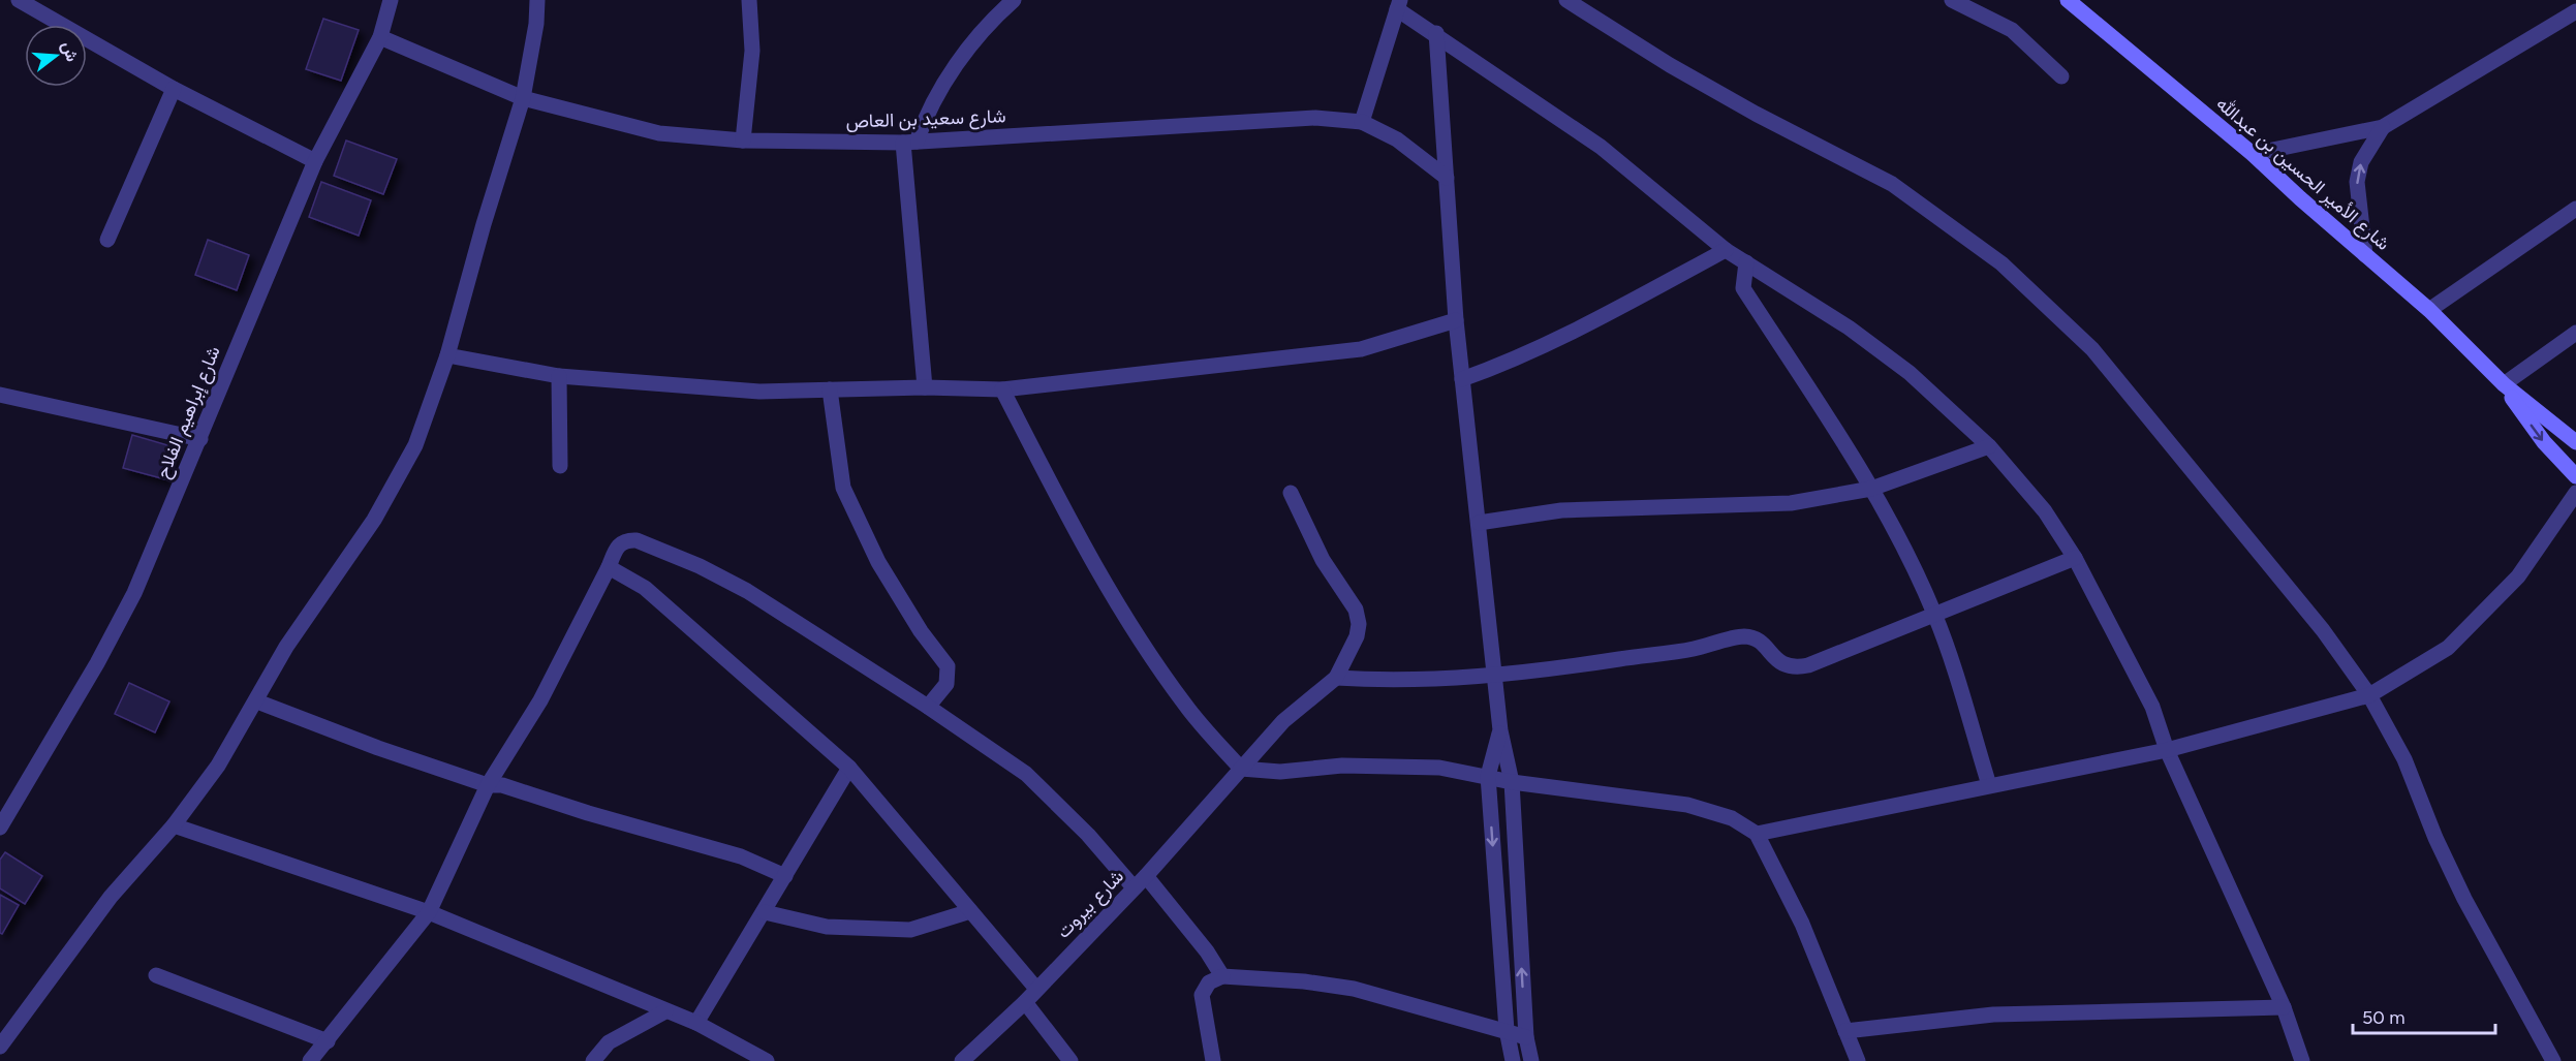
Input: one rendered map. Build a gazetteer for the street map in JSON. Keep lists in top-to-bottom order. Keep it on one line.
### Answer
{"streets":{"street":["شارع سعيد بن العاص","شارع الأمير الحسين بن عبدالله","شارع إبراهيم الفلاح","شارع بيروت"]},"crossings":[["شارع سعيد بن العاص","شارع إبراهيم الفلاح"]],"scale_bar":"50 m","north":"right"}
